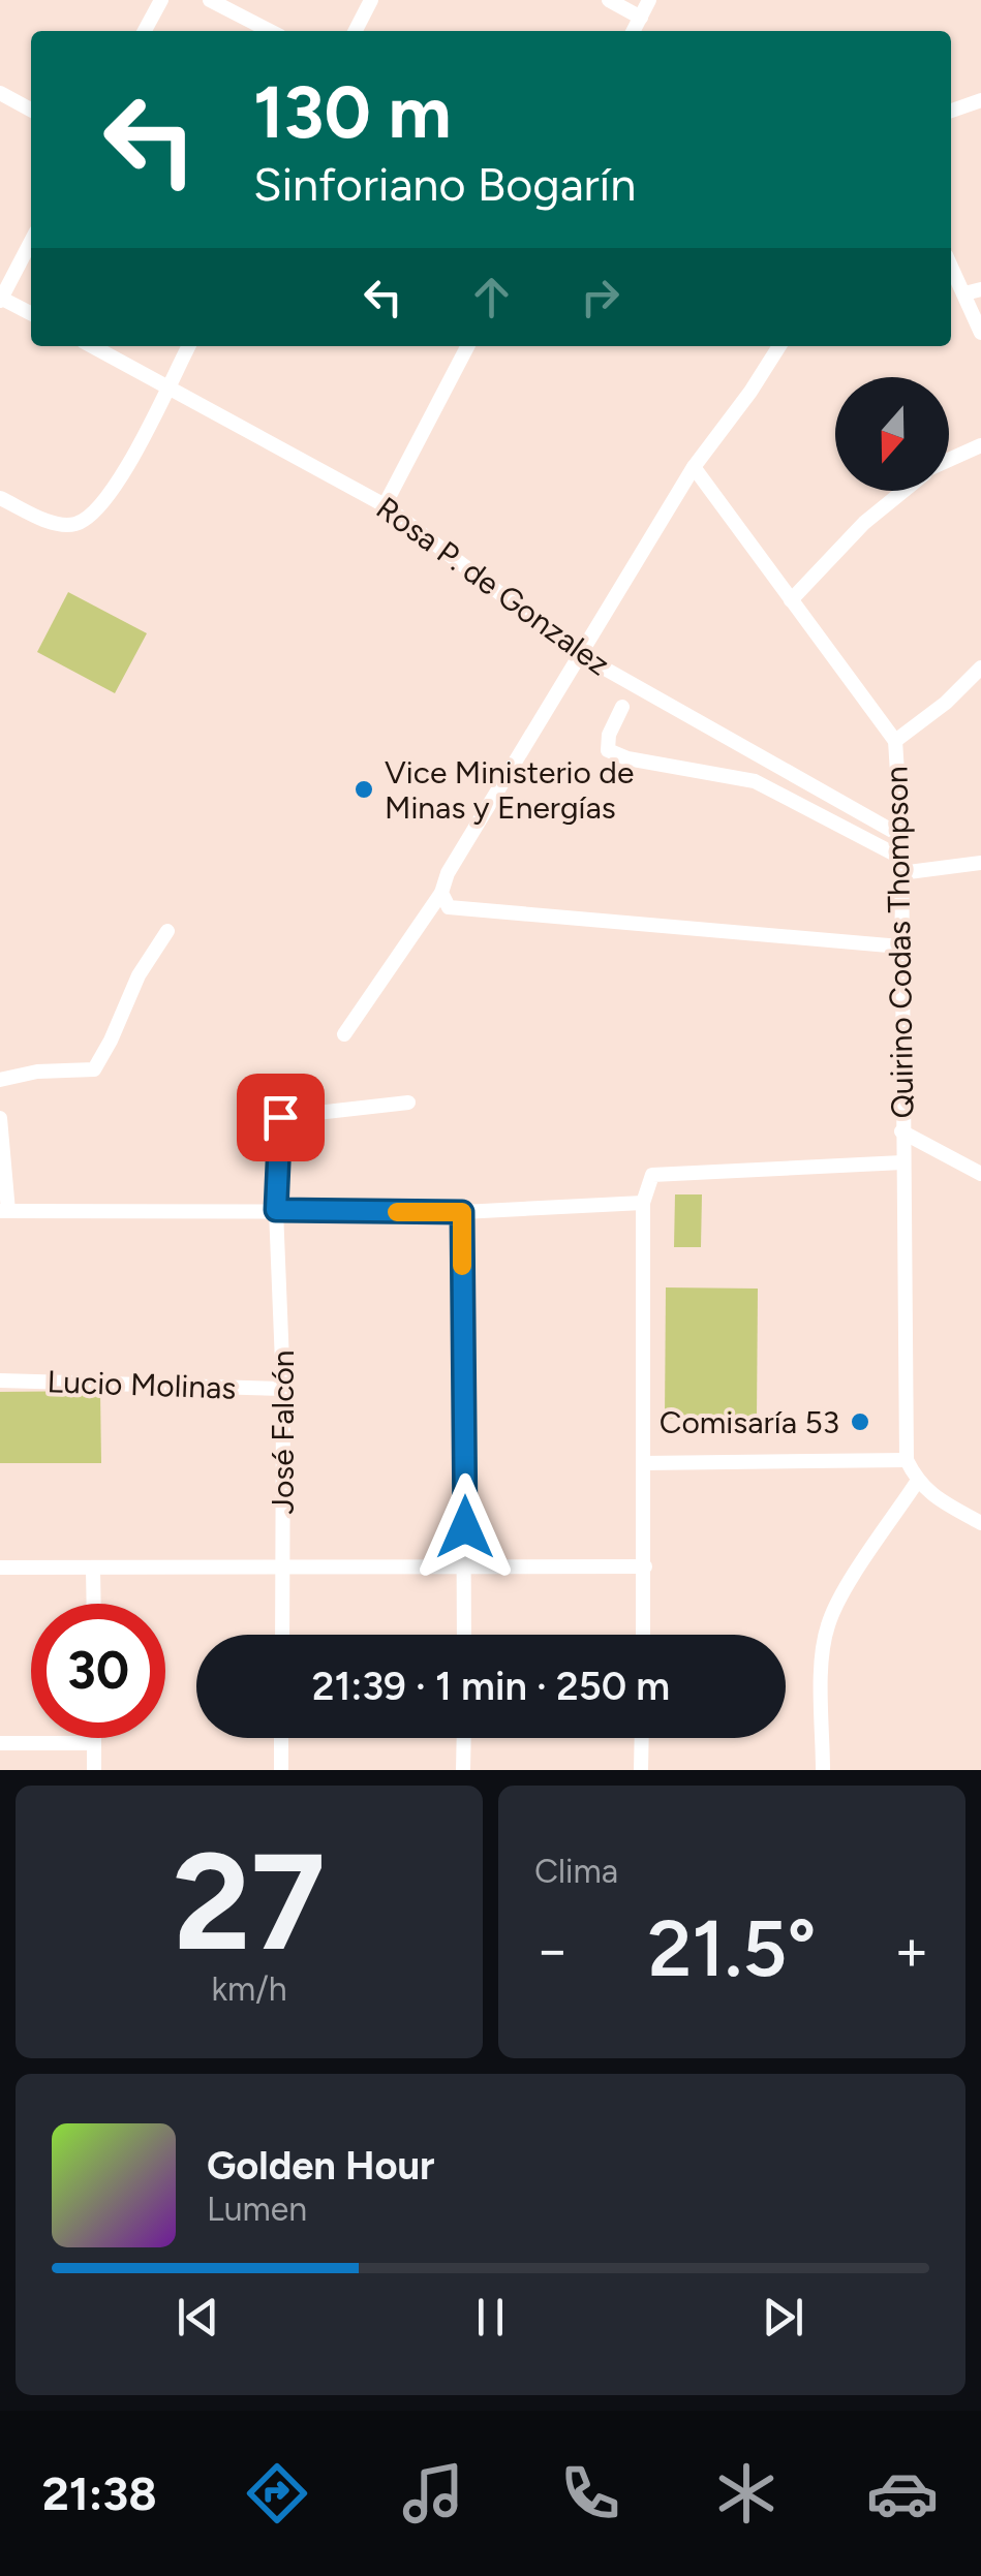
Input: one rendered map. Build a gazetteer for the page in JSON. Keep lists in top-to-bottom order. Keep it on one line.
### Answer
{"streets":{"street":["Rosa P. de Gonzalez","Quirino Codas Thompson","Lucio Molinas","José Falcón"]},"crossings":[["Rosa P. de Gonzalez","Quirino Codas Thompson"],["Lucio Molinas","José Falcón"]],"places":["Vice Ministerio de Minas y Energías","Comisaría 53"],"north":"bottom","page":{"turn":["130 m","Sinforiano Bogarín"],"limit":"30","trip":"21:39 · 1 min · 250 m","tile":[["27","km/h"],"Clima"],"heat":["−","21.5°","+"],"song":["Golden Hour","Lumen"],"tabs":"21:38"}}
